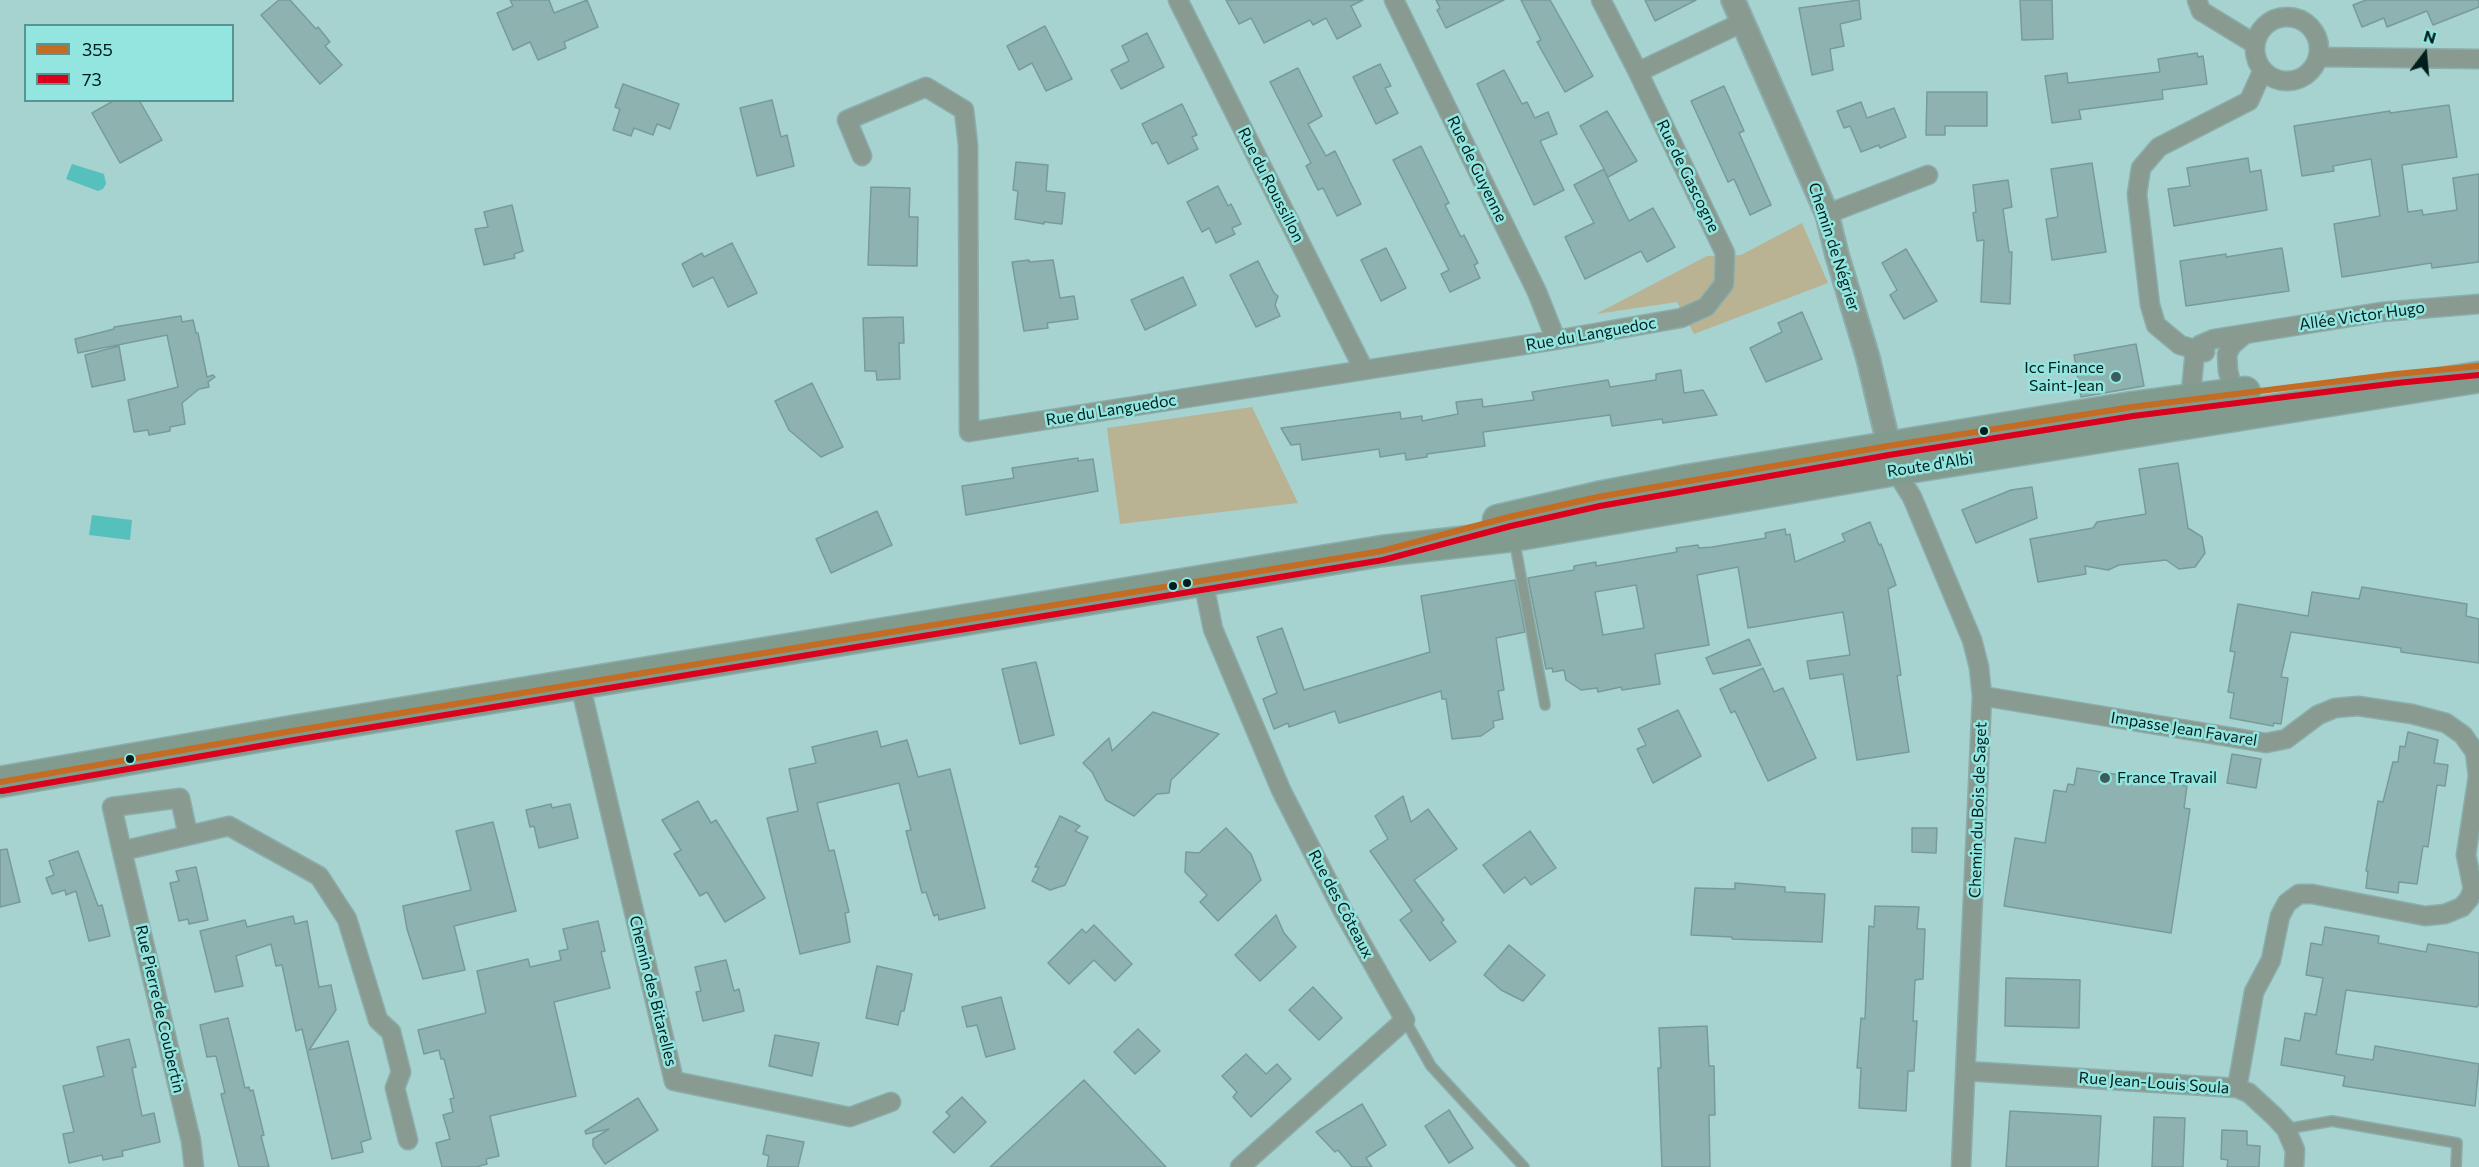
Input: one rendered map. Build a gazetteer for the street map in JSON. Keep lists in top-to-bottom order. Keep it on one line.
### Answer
{"streets":{"main road":["Route d'Albi"],"street":["Rue de Guyenne","Rue de Gascogne","Rue du Roussillon","Chemin de Négrier","Allée Victor Hugo","Rue du Languedoc","Impasse Jean Favarel","Chemin du Bois de Saget","Rue des Côteaux","Chemin des Bitarelles","Rue Pierre de Coubertin","Rue Jean-Louis Soula"]},"crossings":[["Rue de Guyenne","Rue du Languedoc"],["Rue de Gascogne","Rue du Languedoc"],["Rue du Roussillon","Rue du Languedoc"],["Chemin de Négrier","Route d'Albi"],["Chemin de Négrier","Chemin du Bois de Saget"],["Route d'Albi","Chemin du Bois de Saget"],["Route d'Albi","Rue des Côteaux"],["Route d'Albi","Chemin des Bitarelles"],["Impasse Jean Favarel","Chemin du Bois de Saget"],["Impasse Jean Favarel","Rue Jean-Louis Soula"],["Chemin du Bois de Saget","Rue Jean-Louis Soula"]],"places":["Icc Finance Saint-Jean","France Travail"],"lines":["transit line 355","transit line 73"],"legend":["355","73"],"north":"top"}
